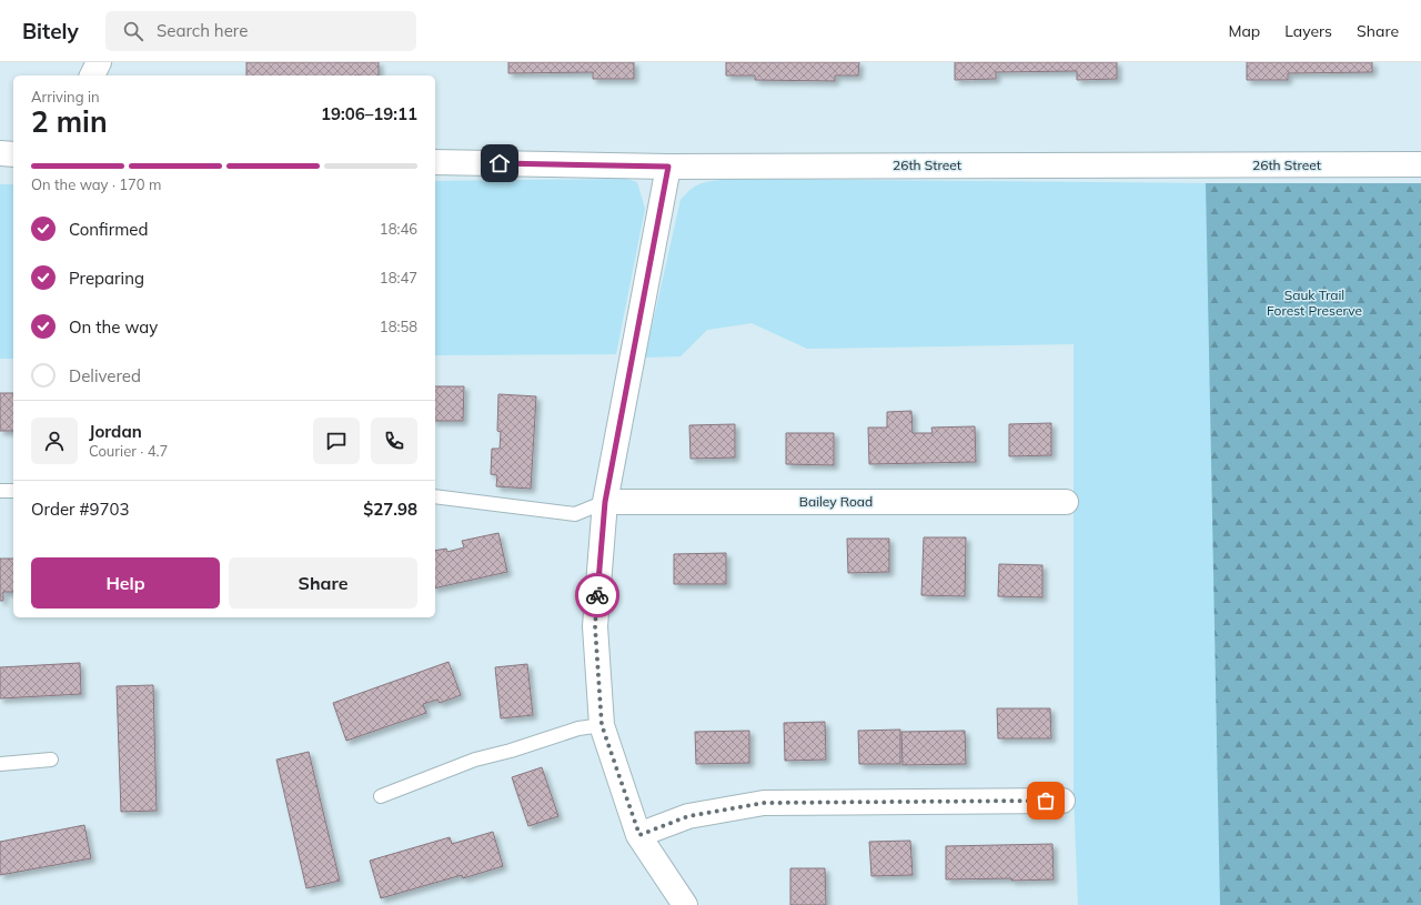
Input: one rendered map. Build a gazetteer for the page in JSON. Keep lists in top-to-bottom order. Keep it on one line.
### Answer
{"streets":{"street":["26th Street","Bailey Road"]},"parks":["Sauk Trail Forest Preserve"],"page":{"header":"Bitely","search":"Search here","nav":["Map","Layers","Share"],"heading":["2 min","Arriving in","19:06–19:11"],"panel":["Jordan","Courier · 4.7","Order #9703","$27.98"],"bar":"On the way · 170 m","list":[["Confirmed","18:46"],["Preparing","18:47"],["On the way","18:58"],"Delivered"],"buttons":["Help","Share"]}}
